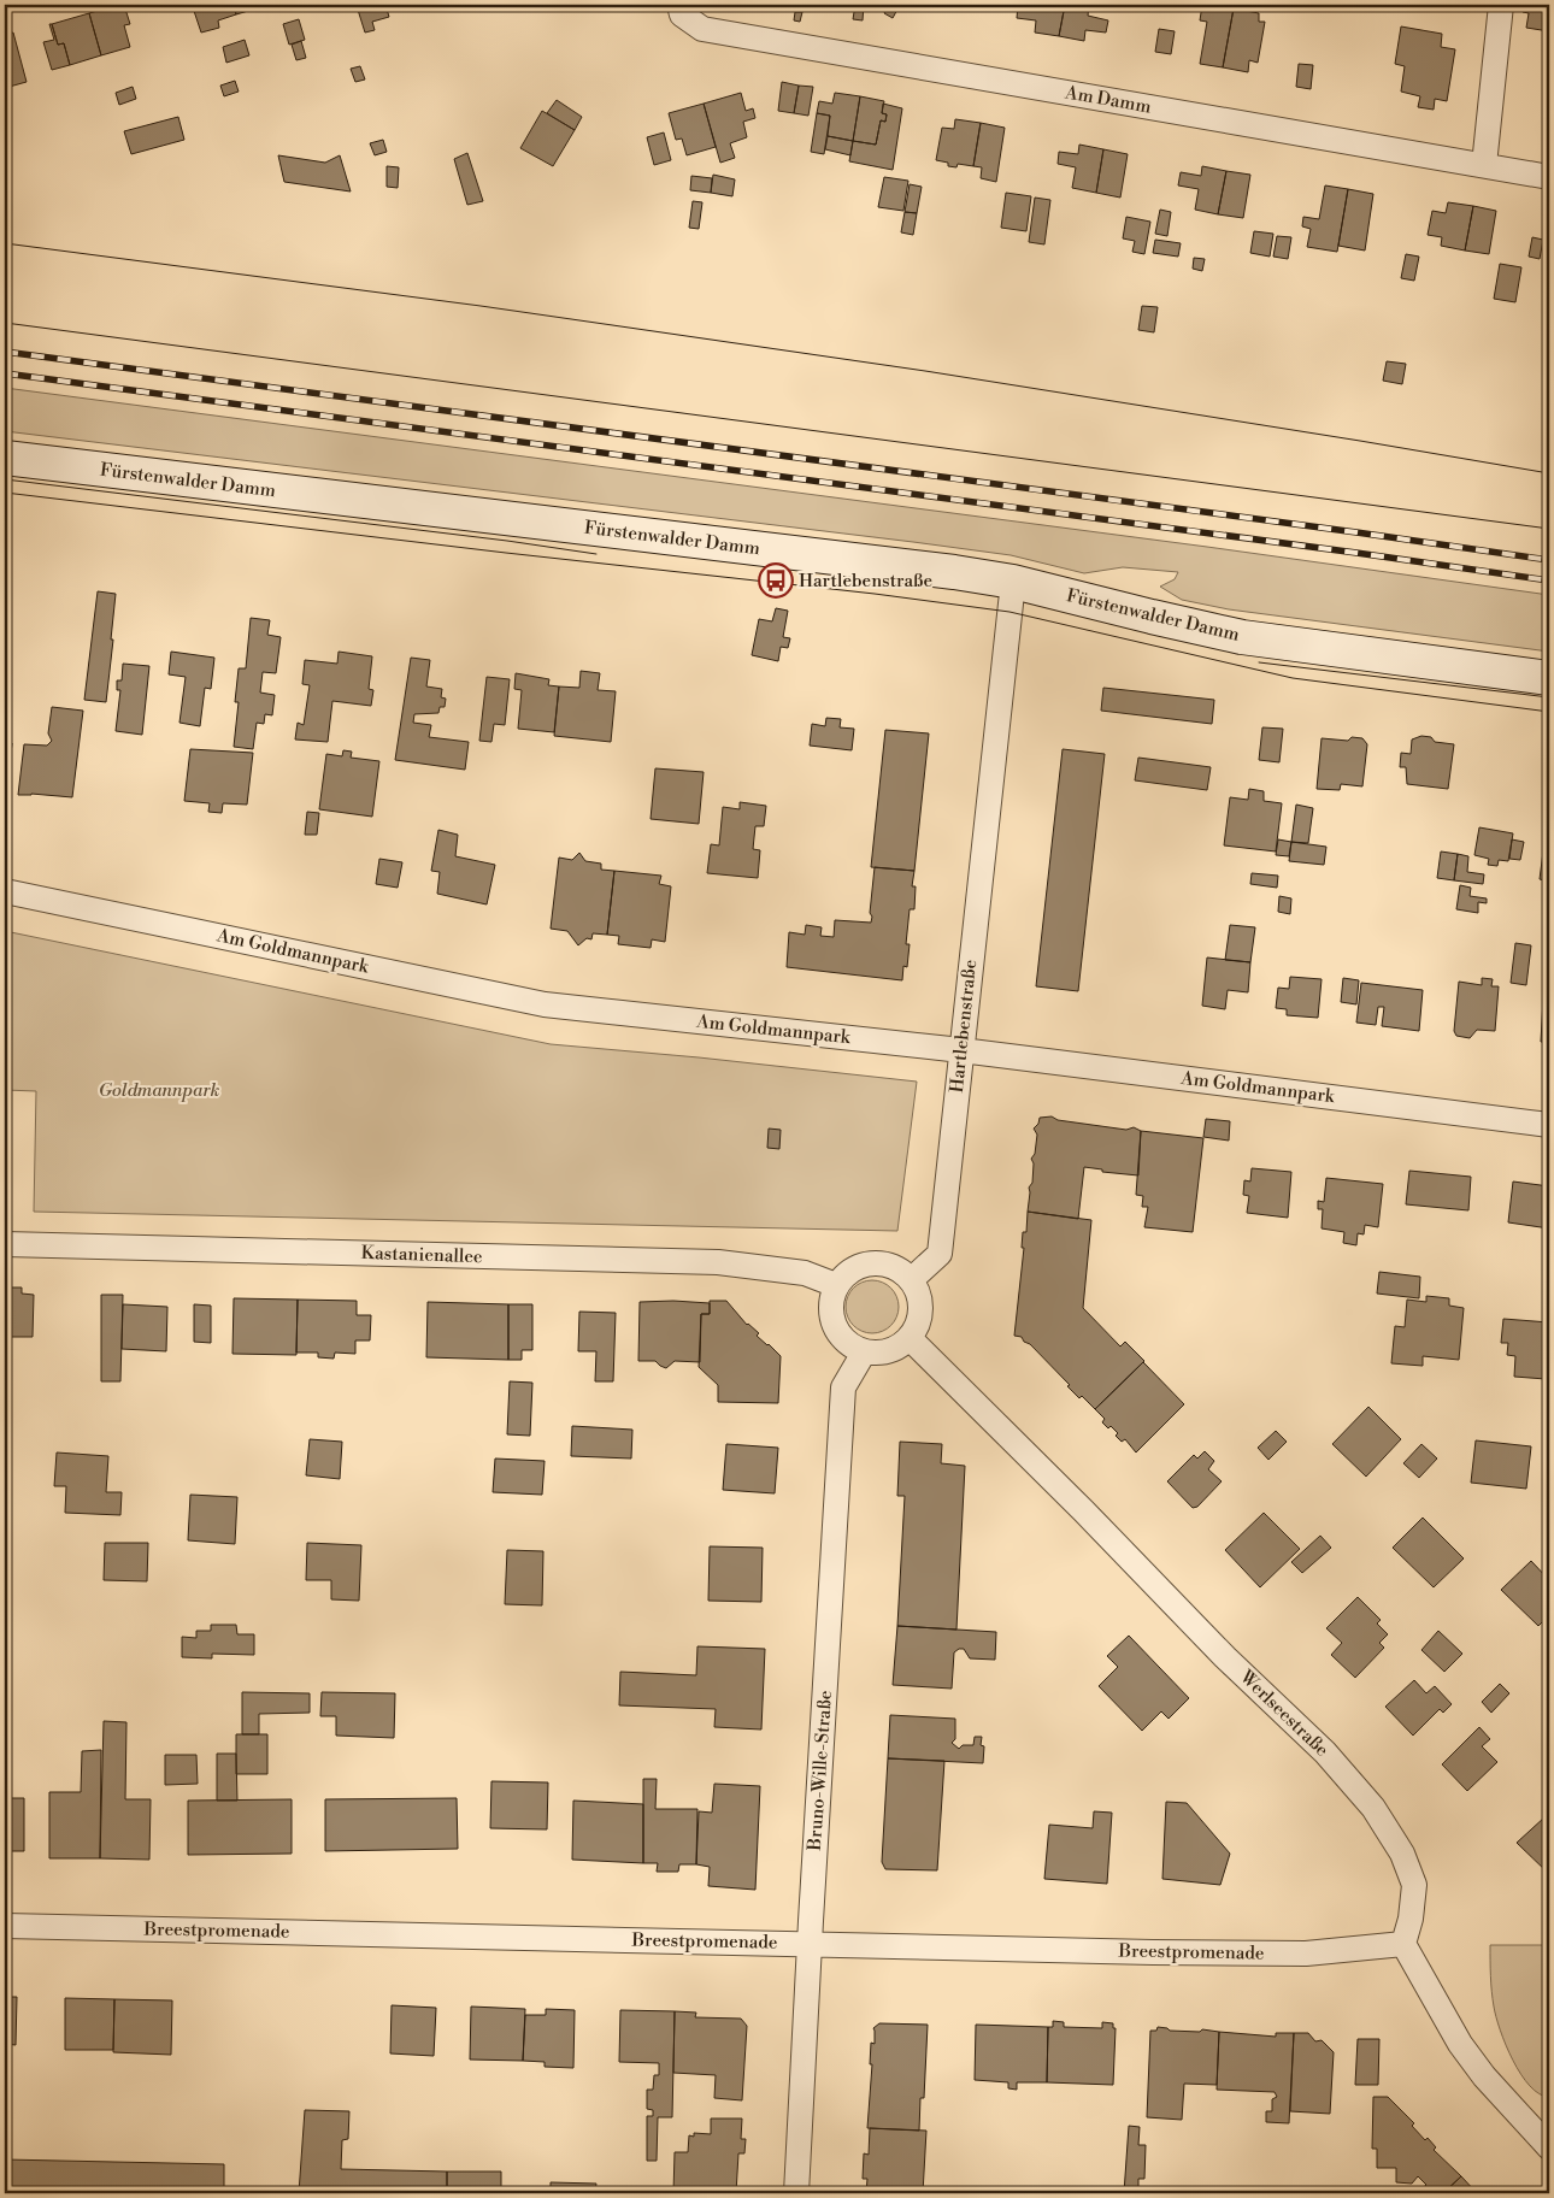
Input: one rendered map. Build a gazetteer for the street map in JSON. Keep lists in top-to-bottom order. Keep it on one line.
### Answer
{"streets":{"main road":["Fürstenwalder Damm"],"street":["Am Damm","Am Goldmannpark","Hartlebenstraße","Kastanienallee","Werlseestraße","Bruno-Wille-Straße","Breestpromenade"]},"crossings":[["Fürstenwalder Damm","Hartlebenstraße"],["Am Goldmannpark","Hartlebenstraße"],["Hartlebenstraße","Kastanienallee"],["Hartlebenstraße","Werlseestraße"],["Hartlebenstraße","Bruno-Wille-Straße"],["Kastanienallee","Werlseestraße"],["Kastanienallee","Bruno-Wille-Straße"],["Werlseestraße","Bruno-Wille-Straße"],["Werlseestraße","Breestpromenade"],["Bruno-Wille-Straße","Breestpromenade"]],"parks":["Goldmannpark"],"places":{"bus stop":["Hartlebenstraße"]}}
